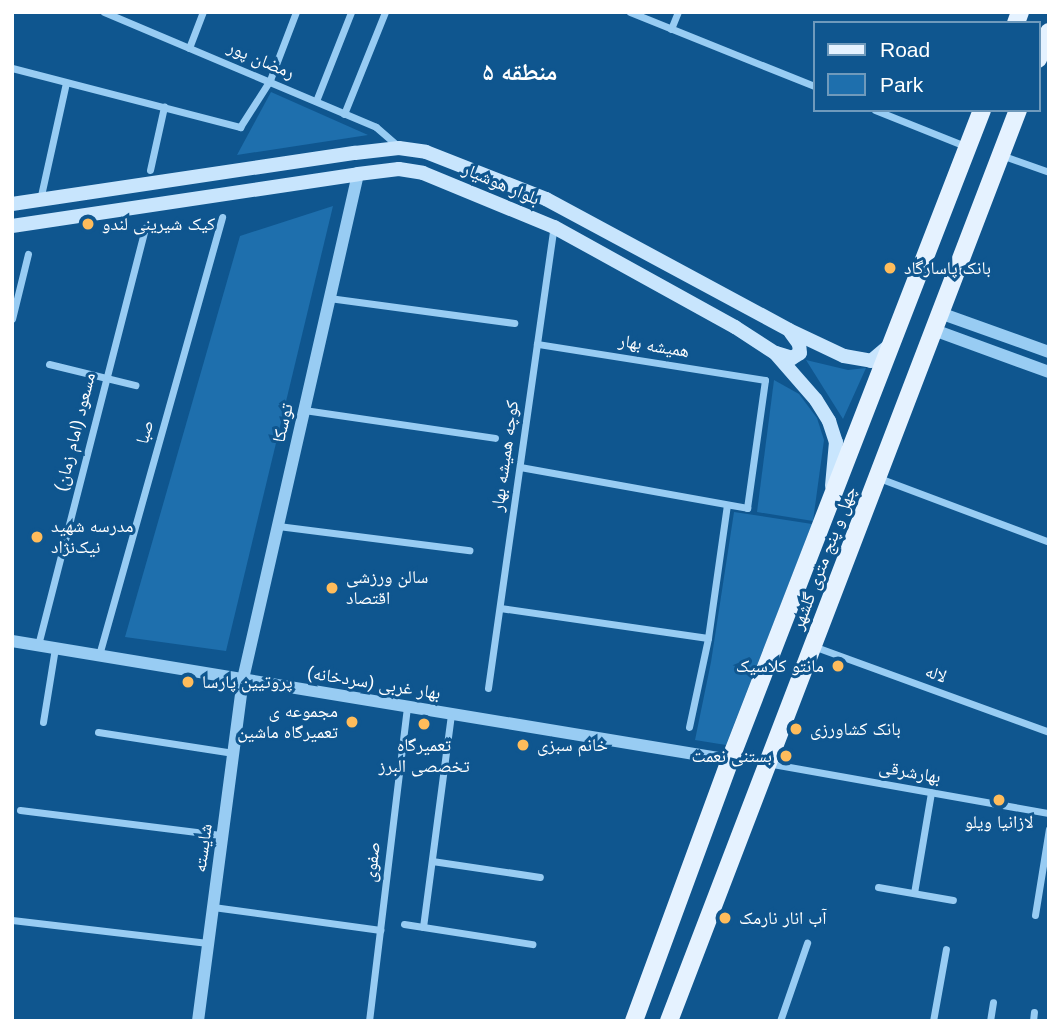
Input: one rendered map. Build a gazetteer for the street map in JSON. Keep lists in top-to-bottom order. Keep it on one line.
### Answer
{"streets":{"main road":["بلوار هوشیار","چهل و پنج متری گلشهر"],"street":["رمضان پور","همیشه بهار","توسکا","مسعود (امام زمان)","صبا","کوچه همیشه بهار","لاله","بهار غربی (سردخانه)","بهارشرقی","شایسته","صفوی"]},"crossings":[["رمضان پور","بلوار هوشیار"],["بلوار هوشیار","توسکا"],["بلوار هوشیار","کوچه همیشه بهار"],["بلوار هوشیار","چهل و پنج متری گلشهر"],["همیشه بهار","کوچه همیشه بهار"],["توسکا","بهار غربی (سردخانه)"],["توسکا","شایسته"],["مسعود (امام زمان)","بهار غربی (سردخانه)"],["صبا","بهار غربی (سردخانه)"],["چهل و پنج متری گلشهر","لاله"],["چهل و پنج متری گلشهر","بهار غربی (سردخانه)"],["چهل و پنج متری گلشهر","بهارشرقی"],["بهار غربی (سردخانه)","شایسته"],["بهار غربی (سردخانه)","صفوی"]],"districts":["منطقه ۵"],"places":["کیک شیرینی لندو","بانک پاسارگاد","مدرسه شهید نیک‌نژاد","سالن ورزشی اقتصاد","مانتو کلاسیک","پروتیین پارسا","مجموعه ی تعمیرگاه ماشین","تعمیرگاه تخصصی البرز","بانک کشاورزی","خانم سبزی","بستنی نعمت","لازانیا ویلو","آب انار نارمک"],"legend":["Road","Park"]}
